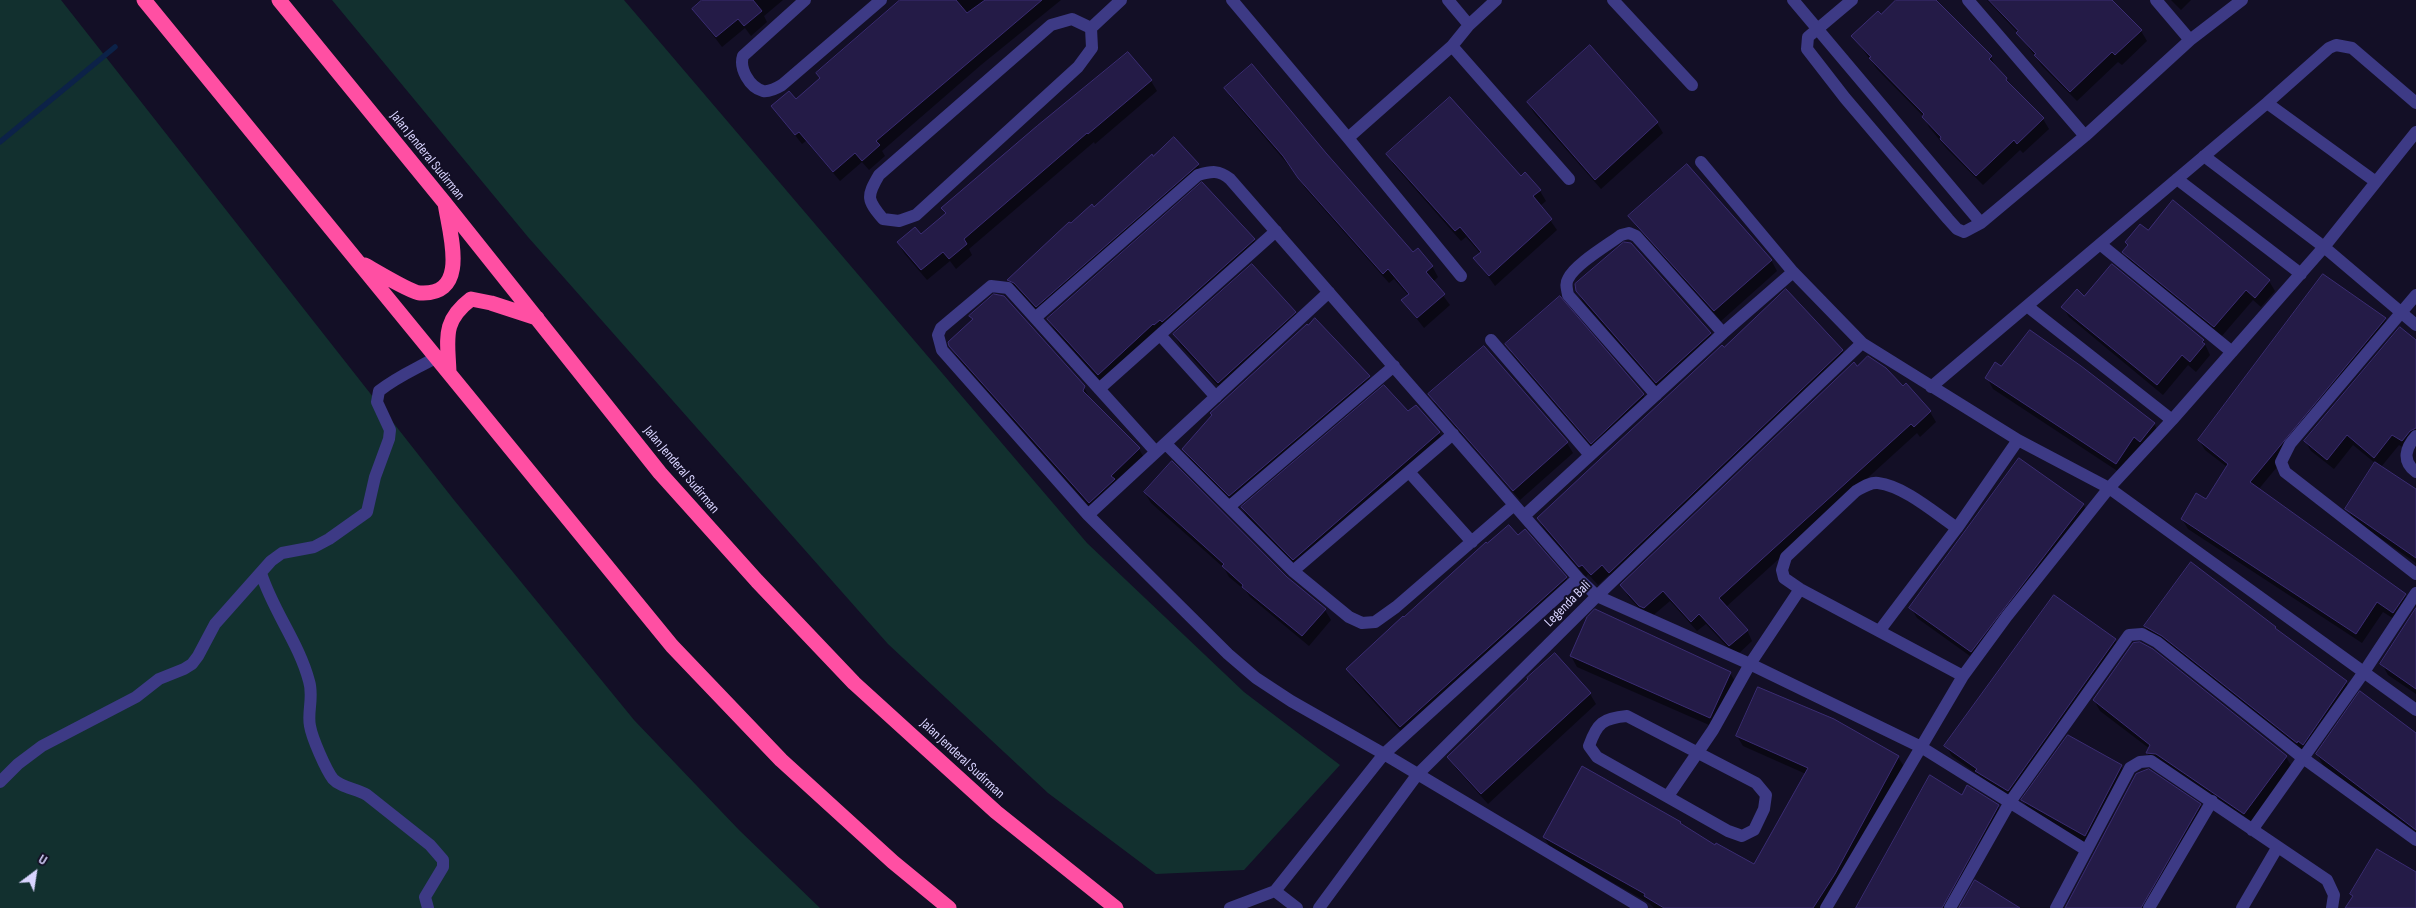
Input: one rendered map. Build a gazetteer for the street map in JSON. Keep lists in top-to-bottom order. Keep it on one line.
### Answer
{"streets":{"highway":["Jalan Jenderal Sudirman"],"street":["Legenda Bali"]},"north":"top right"}
